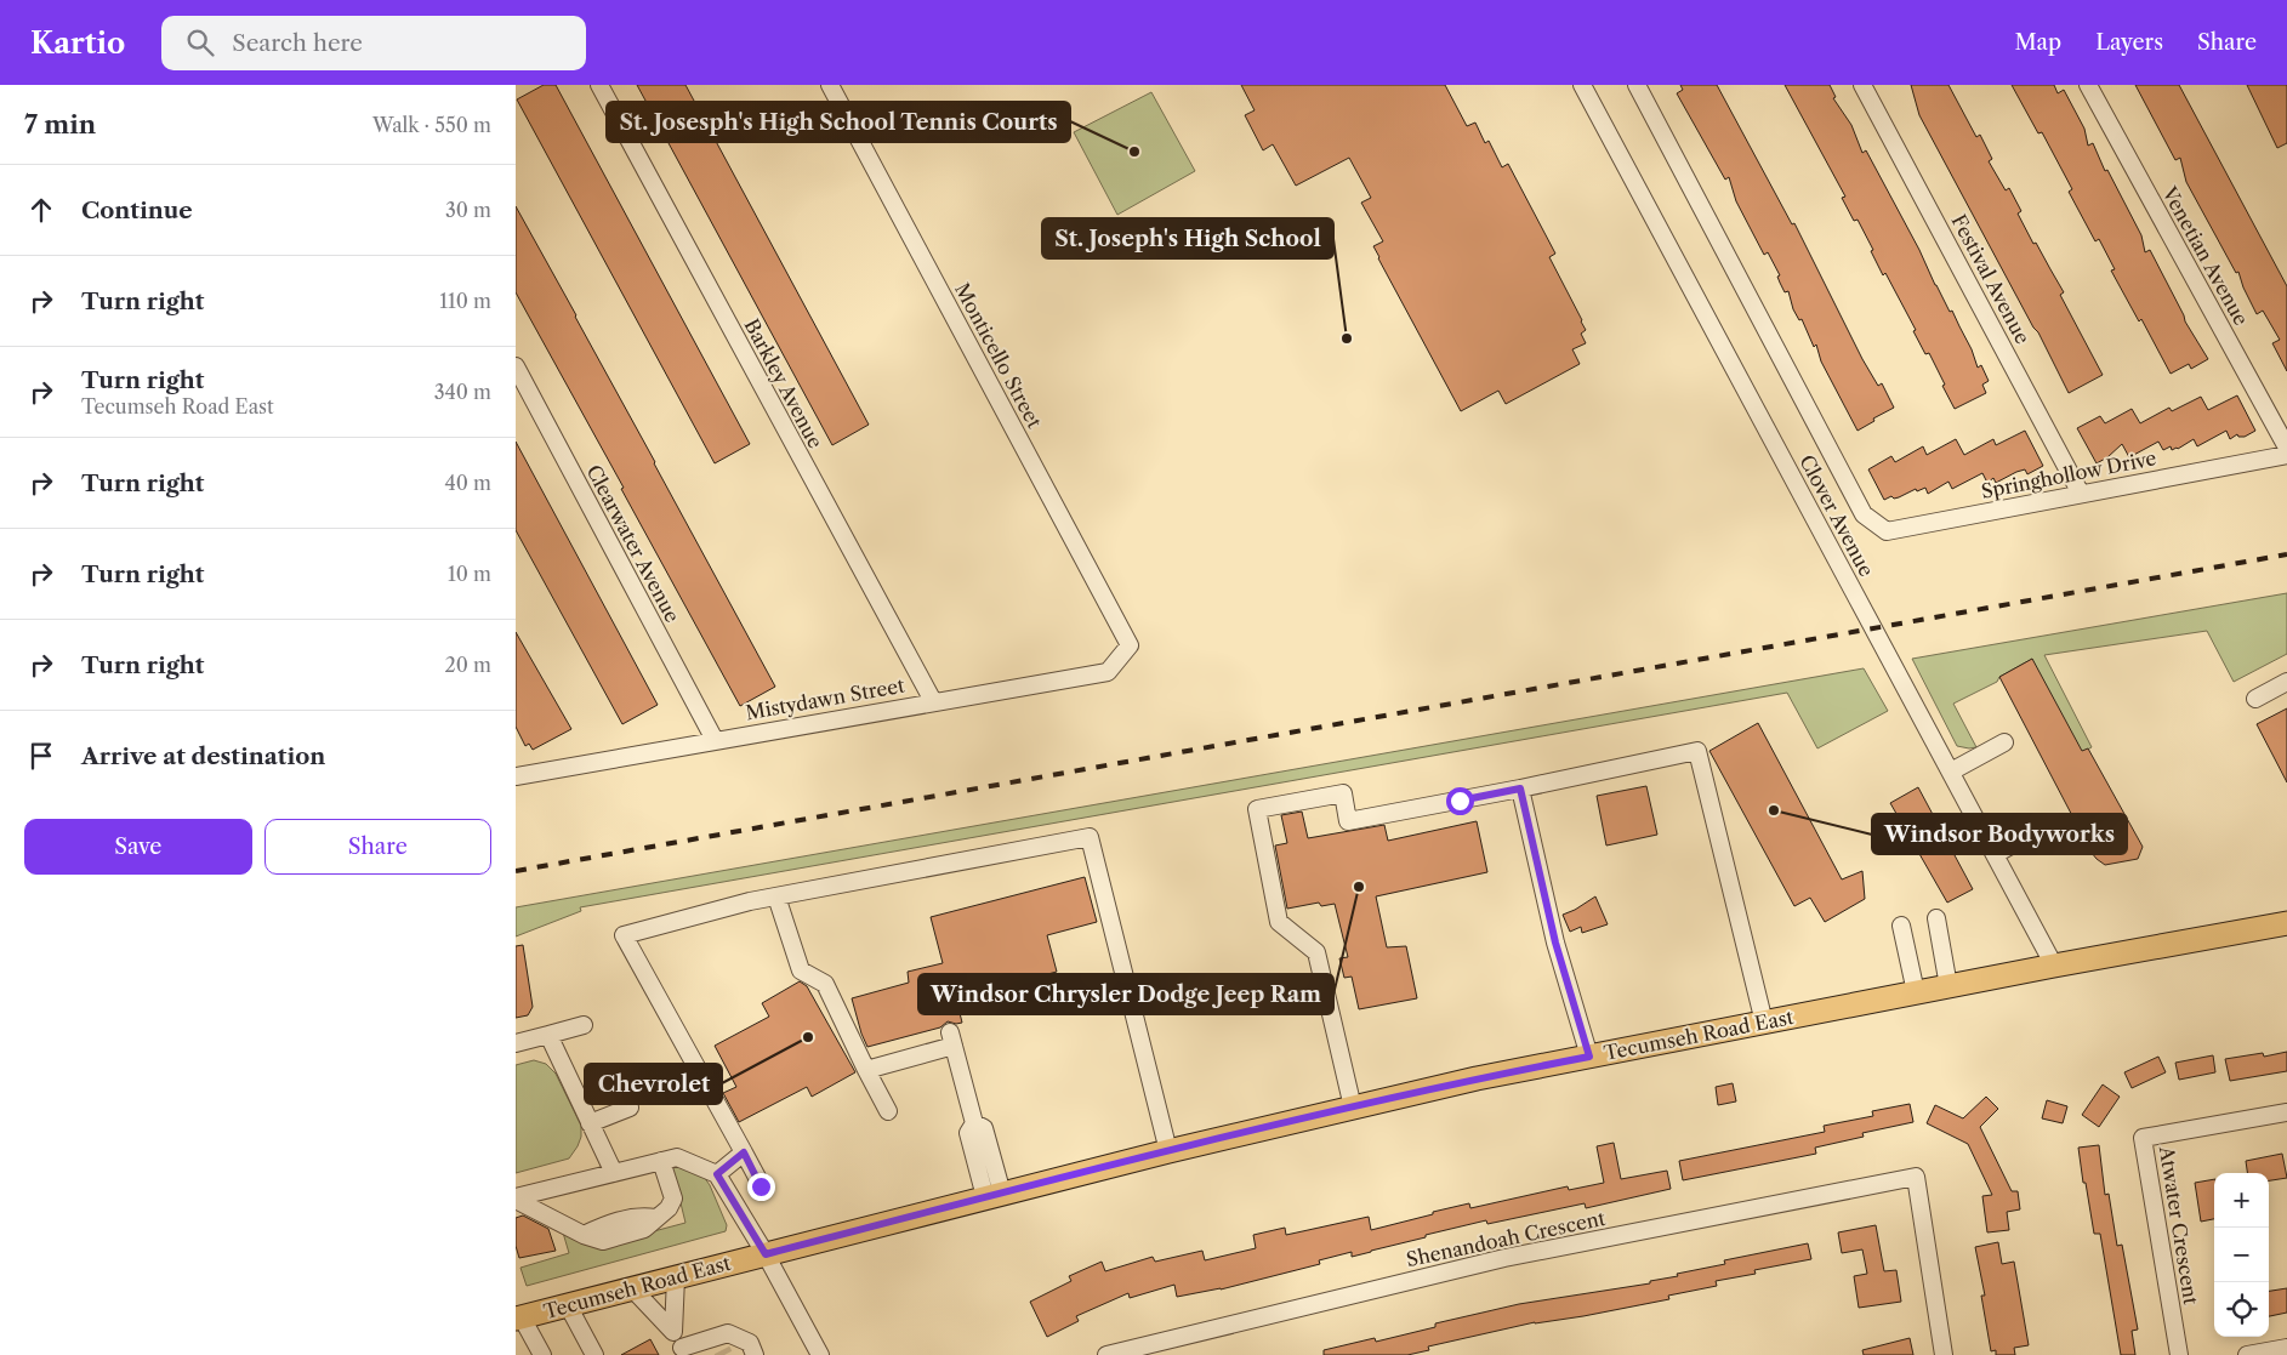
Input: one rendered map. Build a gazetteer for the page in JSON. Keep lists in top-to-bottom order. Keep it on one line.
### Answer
{"streets":{"main road":["Tecumseh Road East"],"street":["Venetian Avenue","Festival Avenue","Monticello Street","Barkley Avenue","Springhollow Drive","Clover Avenue","Clearwater Avenue","Mistydawn Street","Atwater Crescent","Shenandoah Crescent"]},"crossings":[["Festival Avenue","Springhollow Drive"],["Monticello Street","Mistydawn Street"],["Barkley Avenue","Mistydawn Street"],["Springhollow Drive","Clover Avenue"],["Clover Avenue","Tecumseh Road East"],["Clearwater Avenue","Mistydawn Street"]],"places":["St. Josesph's High School Tennis Courts","St. Joseph's High School","Windsor Bodyworks","Windsor Chrysler Dodge Jeep Ram","Chevrolet"],"page":{"header":"Kartio","search":"Search here","nav":["Map","Layers","Share"],"heading":["7 min","Walk · 550 m"],"list":[["Continue","30 m"],["Turn right","110 m"],["Turn right","Tecumseh Road East","340 m"],["Turn right","40 m"],["Turn right","10 m"],["Turn right","20 m"],"Arrive at destination"],"buttons":["Save","Share"],"map_buttons":["+","−"]}}
